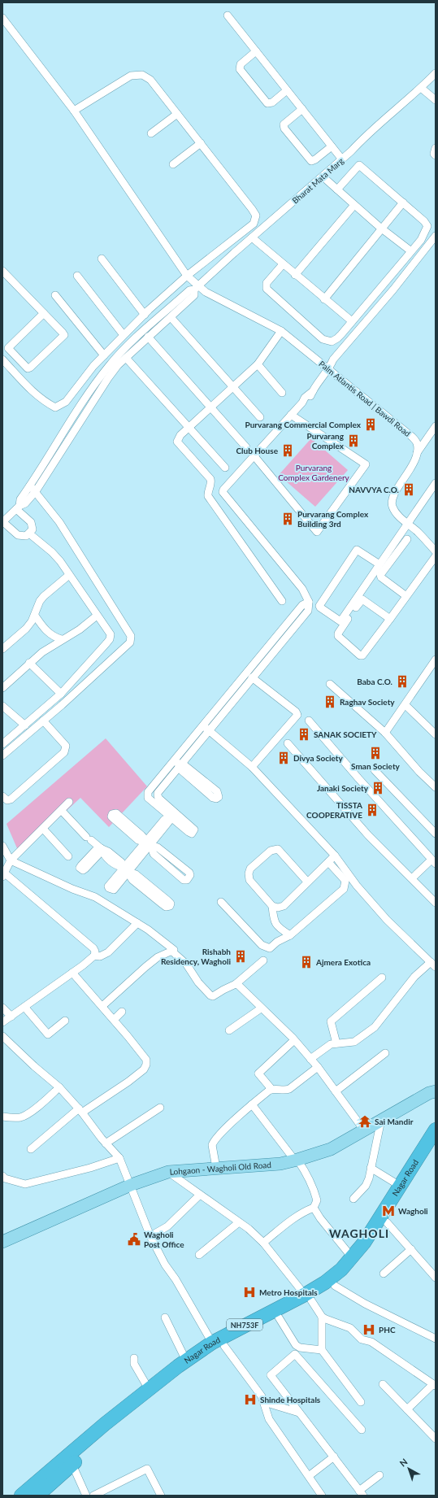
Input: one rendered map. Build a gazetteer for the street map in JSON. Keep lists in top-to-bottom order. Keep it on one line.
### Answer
{"streets":{"highway":["Nagar Road","NH753F"],"main road":["Lohgaon - Wagholi Old Road"],"street":["Bharat Mata Marg","Palm Atlantis Road | Bawdi Road"]},"crossings":[["Bharat Mata Marg","Palm Atlantis Road | Bawdi Road"]],"districts":["WAGHOLI"],"parks":["Purvarang Complex Gardenery"],"places":{"building":["Purvarang Commercial Complex","Purvarang Complex","Club House","NAVVYA C.O.","Purvarang Complex Building 3rd","Baba C.O.","Raghav Society","SANAK SOCIETY","Sman Society","Divya Society","Janaki Society","TISSTA COOPERATIVE","Rishabh Residency, Wagholi","Ajmera Exotica"],"temple":["Sai Mandir"],"metro station":["Wagholi"],"public building":["Wagholi Post Office"],"hospital":["Metro Hospitals","PHC","Shinde Hospitals"]},"north":"top left"}
